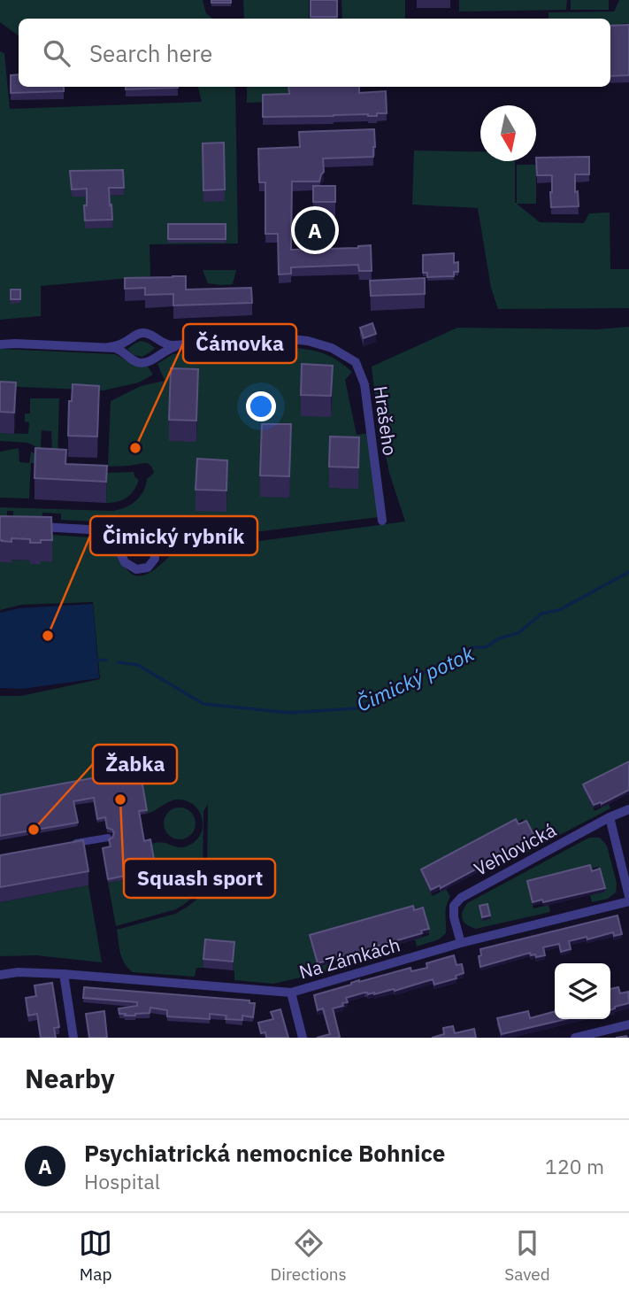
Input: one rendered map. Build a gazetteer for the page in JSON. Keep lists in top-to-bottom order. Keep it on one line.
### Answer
{"streets":{"street":["Hrašeho","Vehlovická","Na Zámkách"]},"crossings":[["Vehlovická","Na Zámkách"]],"water":["Čimický potok"],"places":["Čámovka","Čimický rybník","Squash sport","Žabka"],"north":"bottom","page":{"search":"Search here","pins":"A","heading":"Nearby","list":[{"mark":"A","name":"Psychiatrická nemocnice Bohnice","note":"Hospital","value":"120 m"}],"nav":["Map","Directions","Saved"]}}
